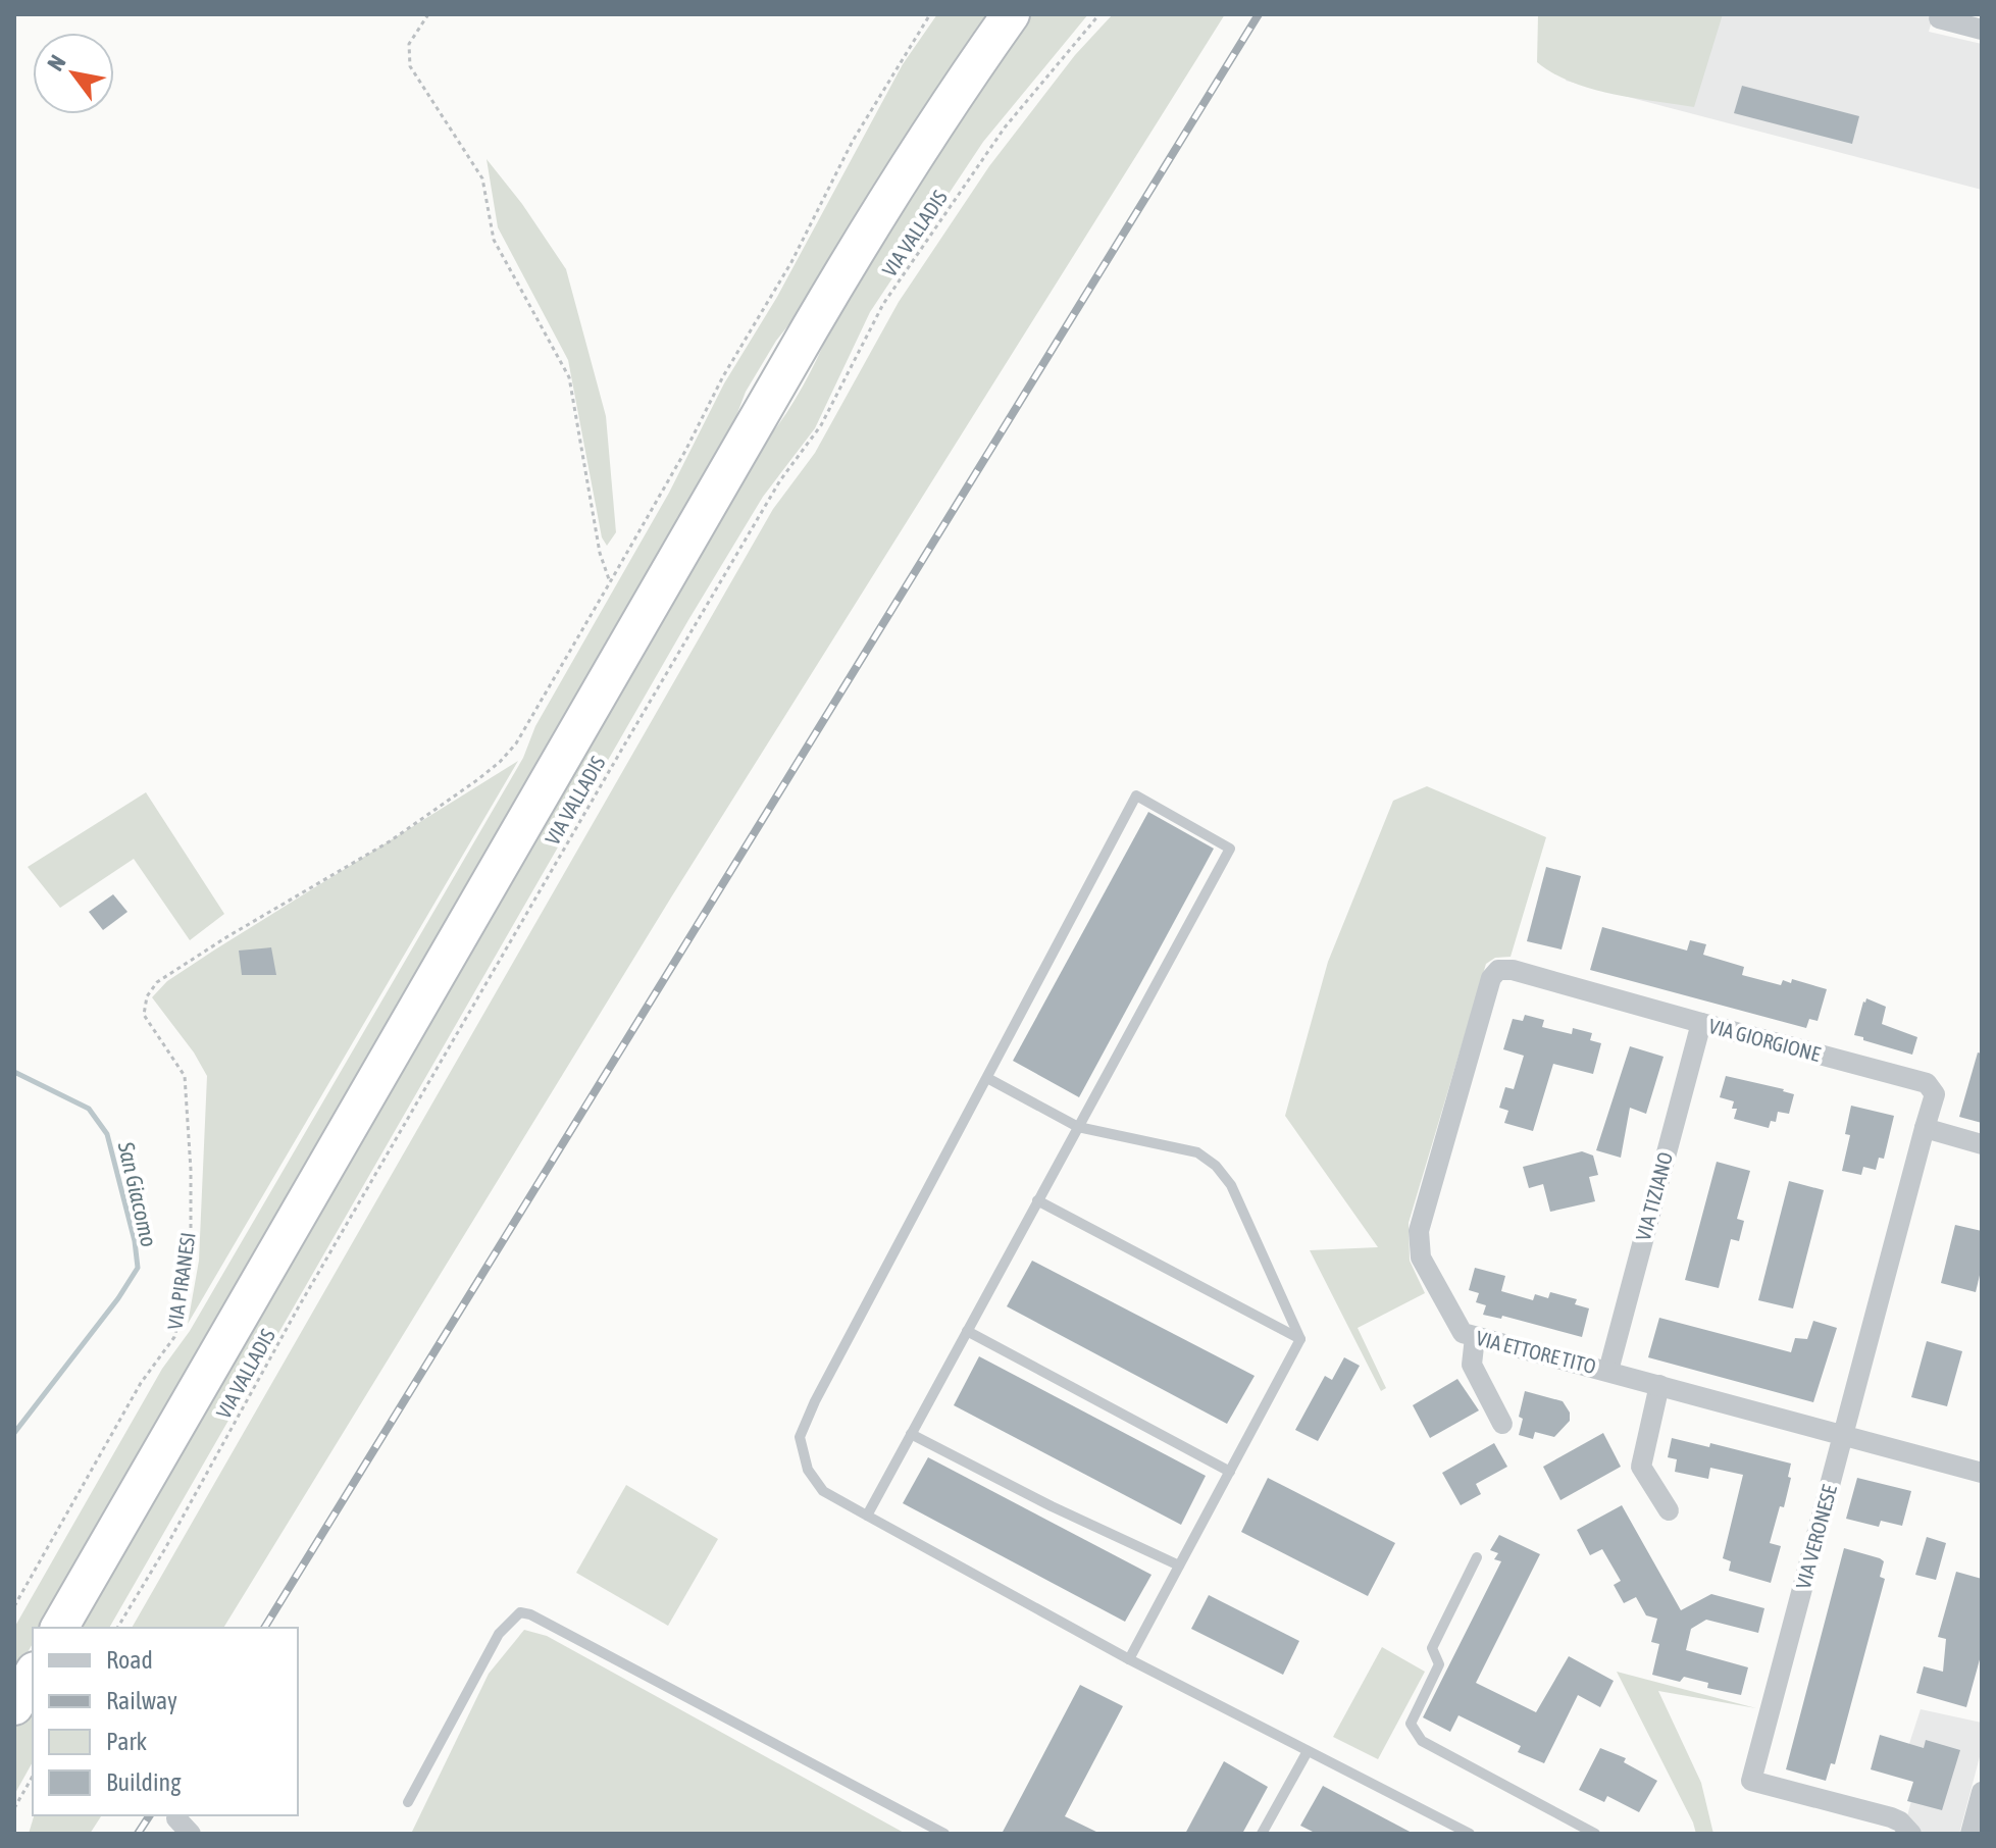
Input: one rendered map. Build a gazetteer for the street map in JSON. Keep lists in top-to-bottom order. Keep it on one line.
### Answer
{"streets":{"street":["VIA GIORGIONE","VIA TIZIANO","VIA ETTORE TITO","VIA VERONESE"],"path":["VIA VALLADIS","VIA PIRANESI"]},"crossings":[["VIA GIORGIONE","VIA TIZIANO"],["VIA GIORGIONE","VIA ETTORE TITO"],["VIA GIORGIONE","VIA VERONESE"],["VIA TIZIANO","VIA ETTORE TITO"],["VIA ETTORE TITO","VIA VERONESE"]],"water":["San Giacomo"],"legend":["Road","Railway","Park","Building"],"north":"top left"}
